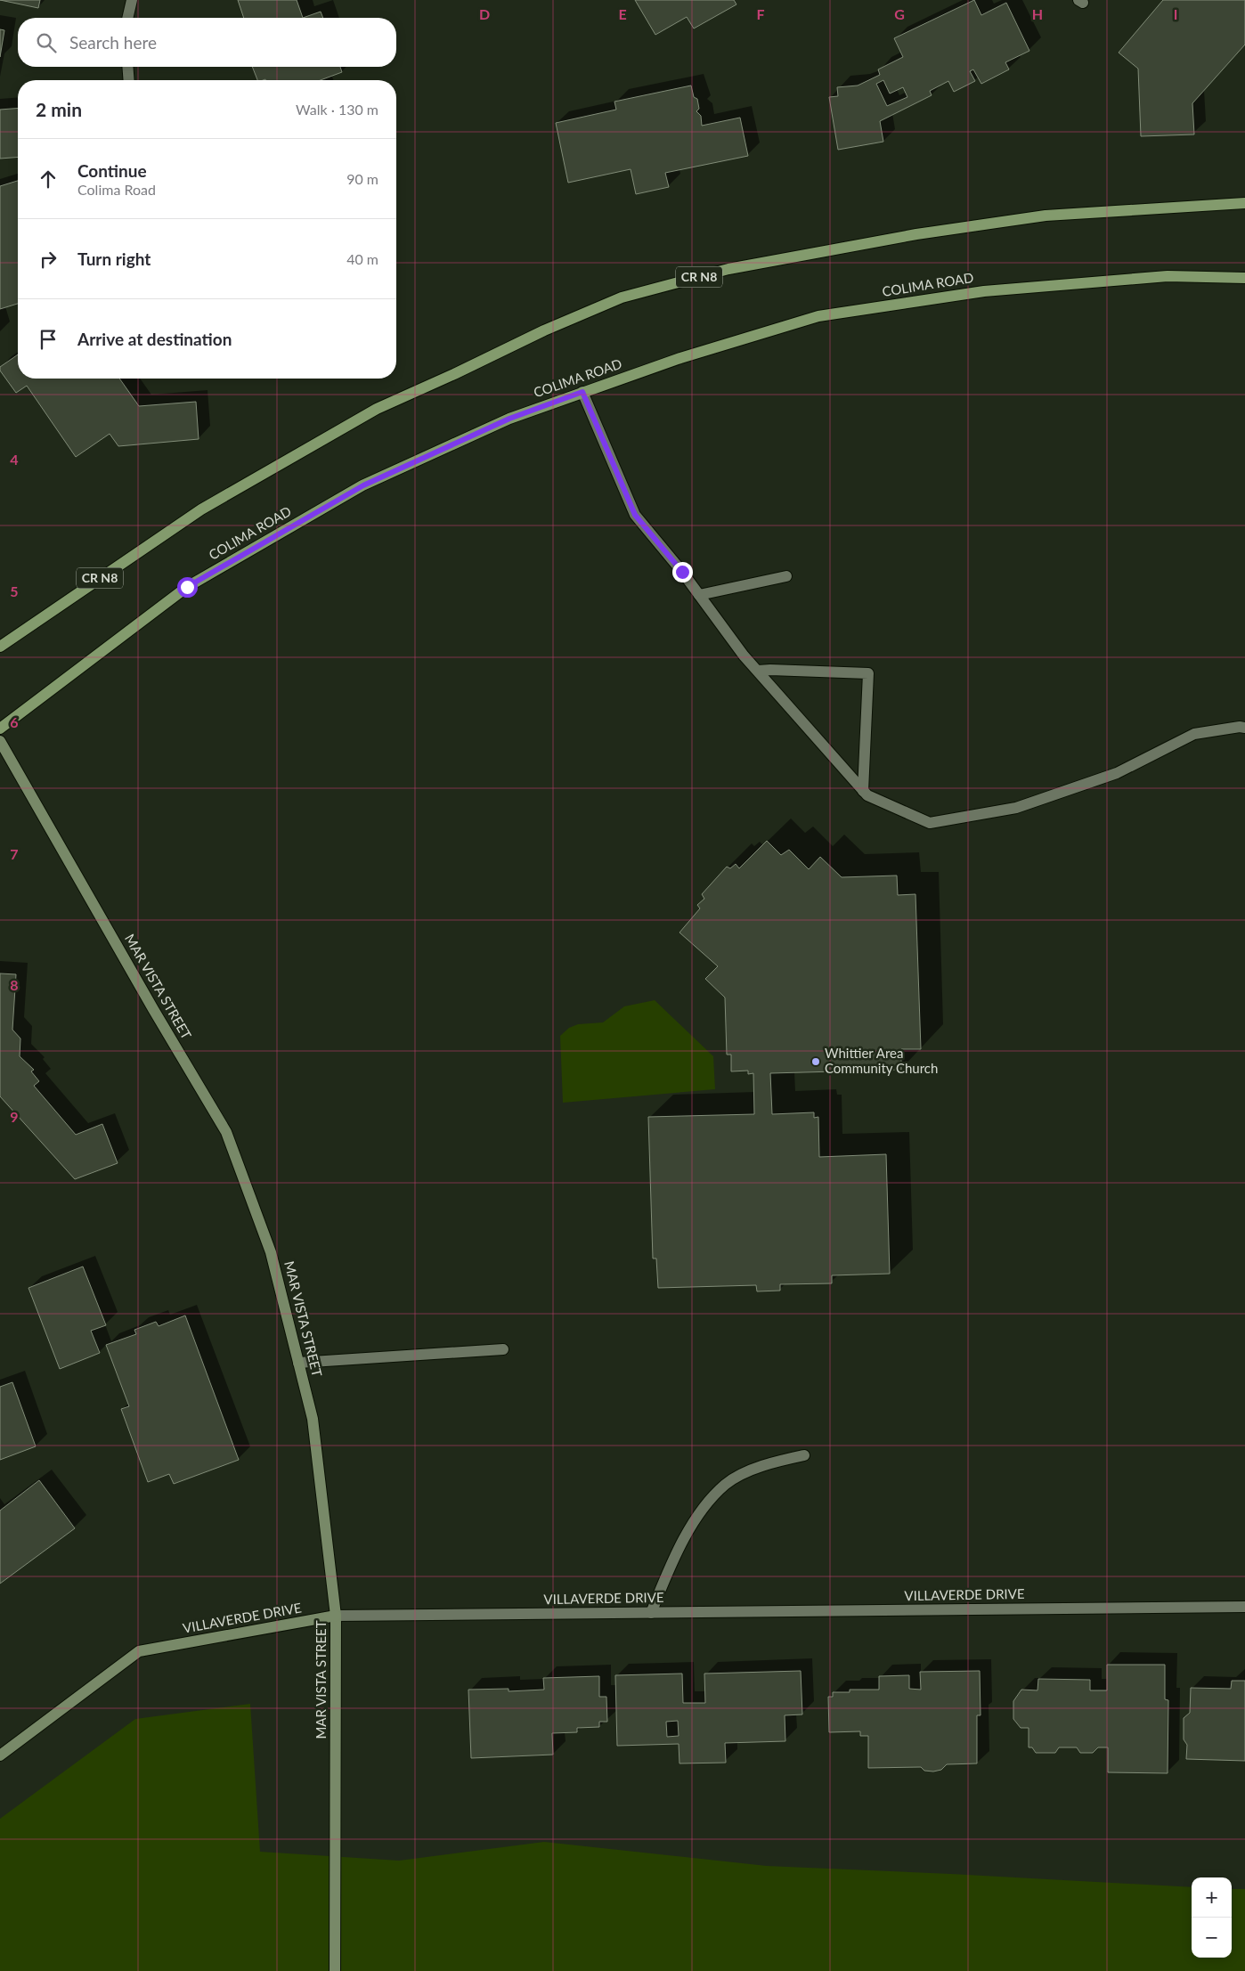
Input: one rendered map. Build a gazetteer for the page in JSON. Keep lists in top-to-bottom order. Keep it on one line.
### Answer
{"streets":{"main road":["CR N8","COLIMA ROAD"],"street":["MAR VISTA STREET","VILLAVERDE DRIVE"]},"crossings":[["MAR VISTA STREET","VILLAVERDE DRIVE"]],"places":["Whittier Area Community Church"],"page":{"search":"Search here","heading":["2 min","Walk · 130 m"],"list":[["Continue","Colima Road","90 m"],["Turn right","40 m"],"Arrive at destination"],"map_buttons":["+","−"]},"grid":{"columns":["D","E","F","G","H","I"],"rows":["4","5","6","7","8","9"]}}
